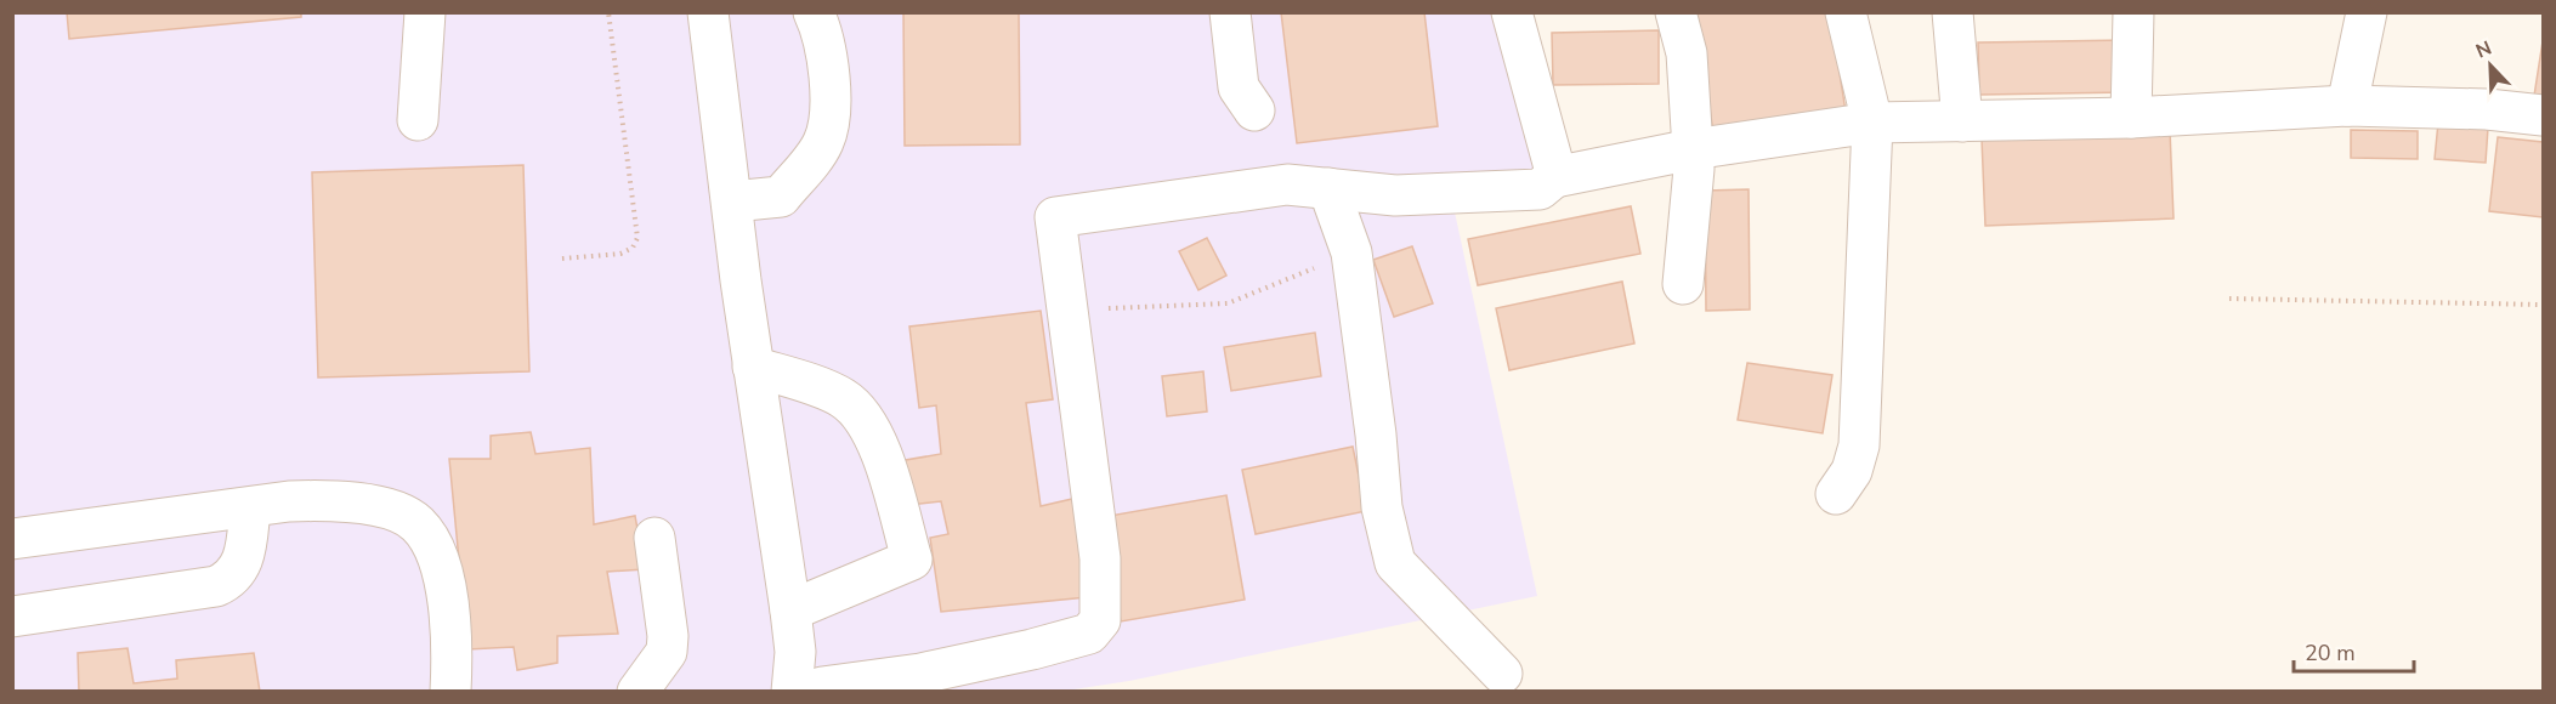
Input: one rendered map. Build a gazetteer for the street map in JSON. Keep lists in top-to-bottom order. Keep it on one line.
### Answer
{"scale_bar":"20 m","north":"top left"}
